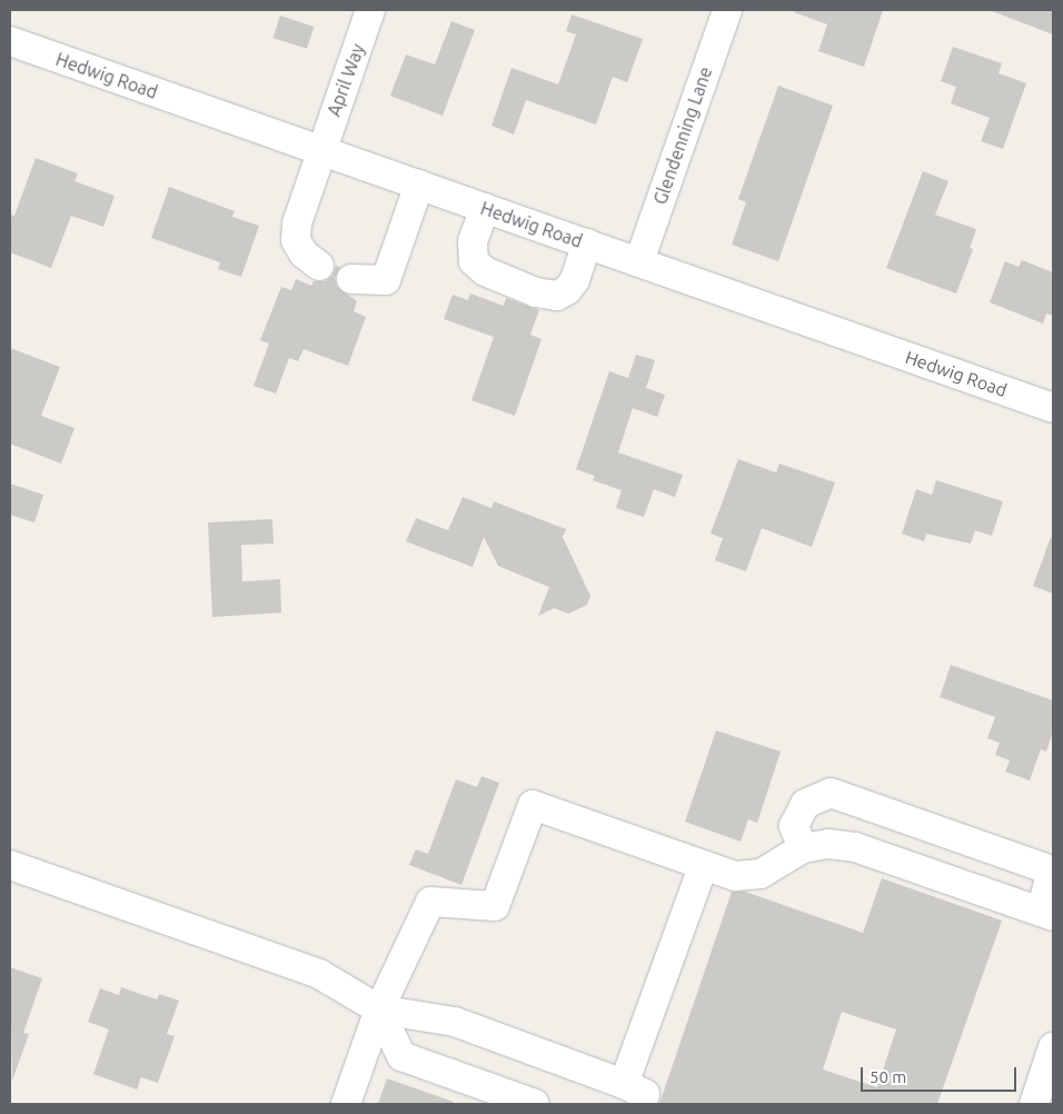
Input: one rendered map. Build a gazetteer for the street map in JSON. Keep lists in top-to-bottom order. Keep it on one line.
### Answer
{"streets":{"street":["Hedwig Road","April Way","Glendenning Lane"]},"crossings":[["Hedwig Road","April Way"],["Hedwig Road","Glendenning Lane"]],"scale_bar":"50 m"}
